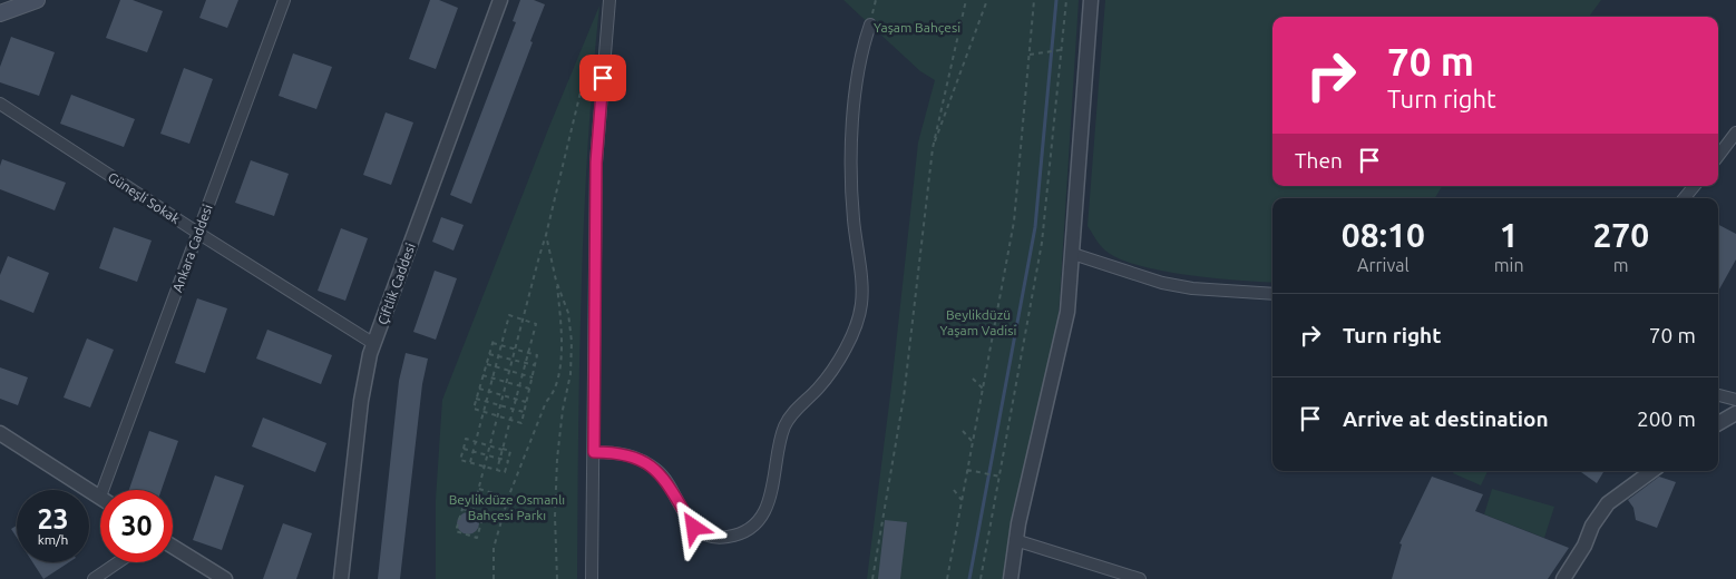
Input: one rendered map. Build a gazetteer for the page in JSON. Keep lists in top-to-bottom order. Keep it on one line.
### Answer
{"streets":{"street":["Güneşli Sokak","Ankara Caddesi","Çiftlik Caddesi"]},"crossings":[["Güneşli Sokak","Ankara Caddesi"],["Güneşli Sokak","Çiftlik Caddesi"]],"parks":["Yaşam Bahçesi","Beylikdüzü Yaşam Vadisi","Beylikdüze Osmanlı Bahçesi Parkı"],"page":{"turn":["70 m","Turn right"],"then":"Then","eta":["08:10","Arrival","1","min","270","m"],"list":[{"name":"Turn right","value":"70 m"},{"name":"Arrive at destination","value":"200 m"}],"speed":"23 km/h","limit":"30"}}
